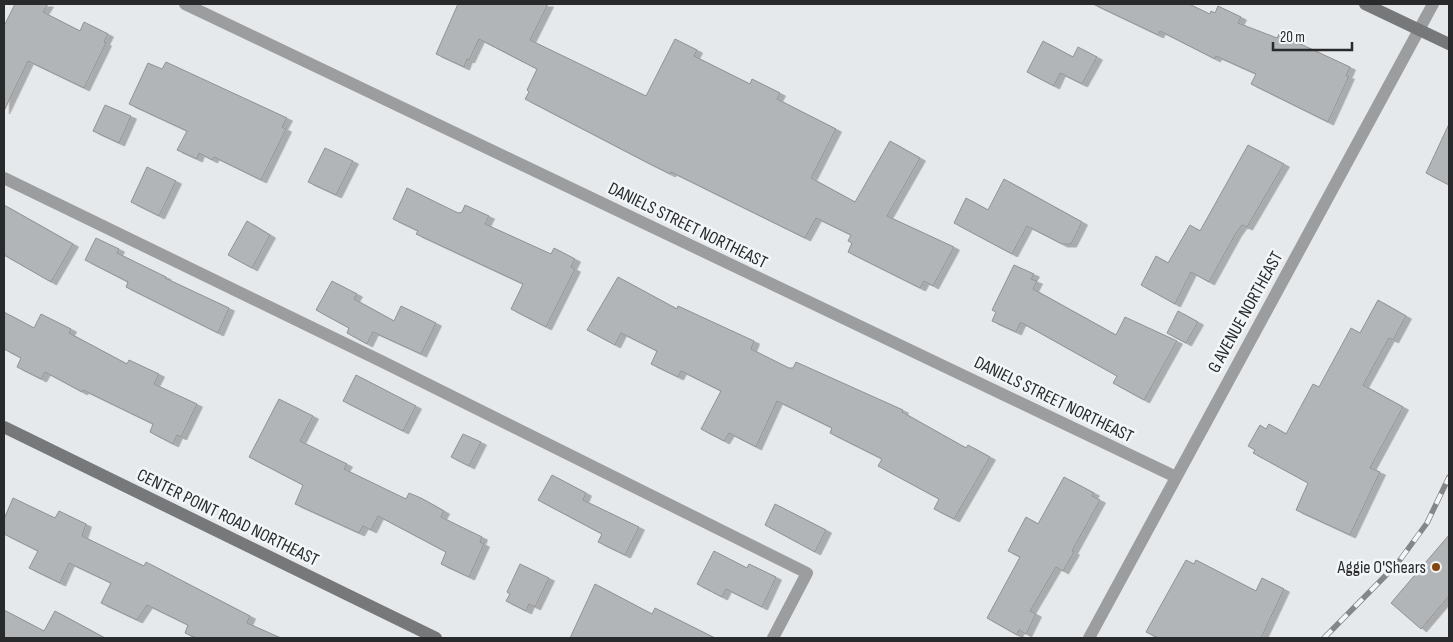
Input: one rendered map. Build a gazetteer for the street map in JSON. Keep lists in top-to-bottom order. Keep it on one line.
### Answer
{"streets":{"main road":["CENTER POINT ROAD NORTHEAST"],"street":["DANIELS STREET NORTHEAST","G AVENUE NORTHEAST"]},"crossings":[["DANIELS STREET NORTHEAST","G AVENUE NORTHEAST"]],"places":["Aggie O'Shears"],"scale_bar":"20 m"}
